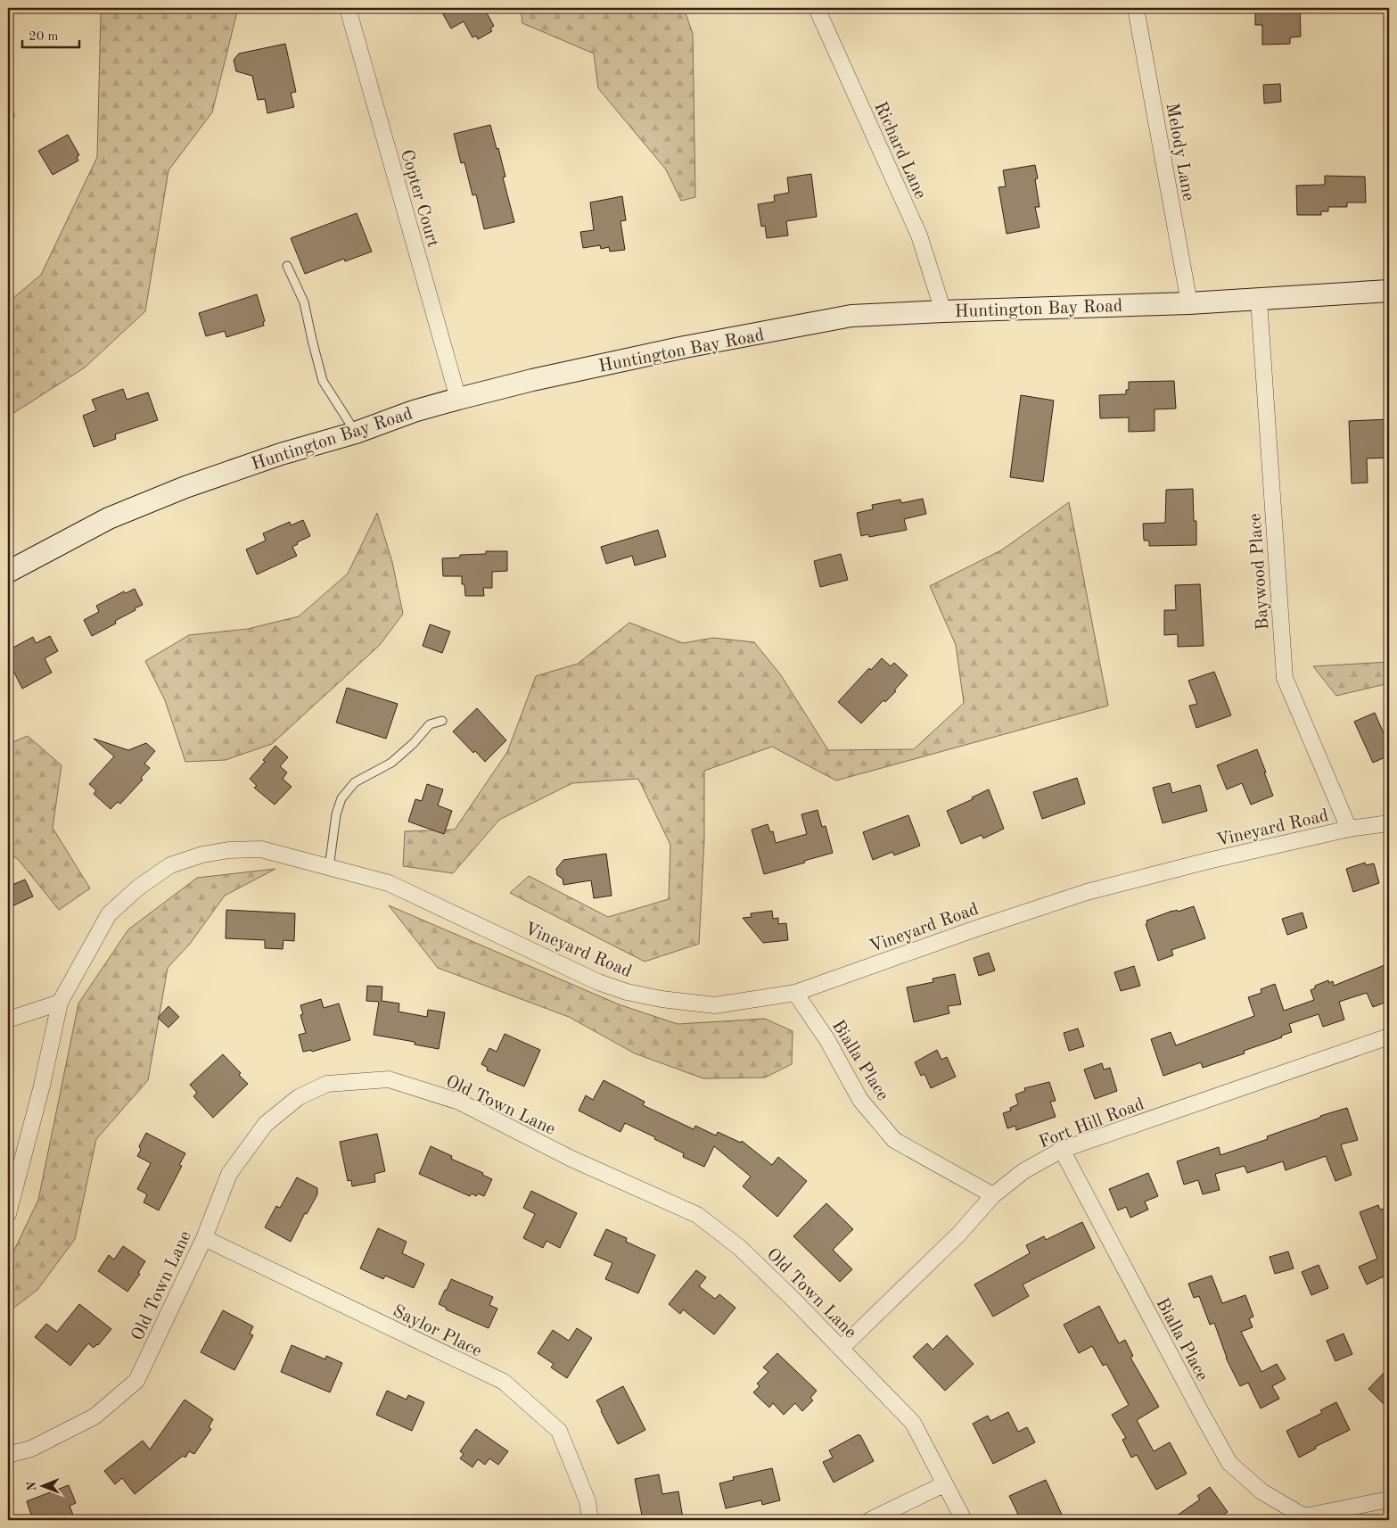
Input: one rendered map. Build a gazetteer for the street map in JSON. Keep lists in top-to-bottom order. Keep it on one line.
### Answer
{"streets":{"street":["Richard Lane","Melody Lane","Copter Court","Huntington Bay Road","Baywood Place","Vineyard Road","Bialla Place","Old Town Lane","Fort Hill Road","Saylor Place"]},"crossings":[["Richard Lane","Huntington Bay Road"],["Melody Lane","Huntington Bay Road"],["Copter Court","Huntington Bay Road"],["Huntington Bay Road","Baywood Place"],["Baywood Place","Vineyard Road"],["Vineyard Road","Bialla Place"],["Bialla Place","Fort Hill Road"],["Old Town Lane","Fort Hill Road"],["Old Town Lane","Saylor Place"]],"scale_bar":"20 m","north":"left"}
